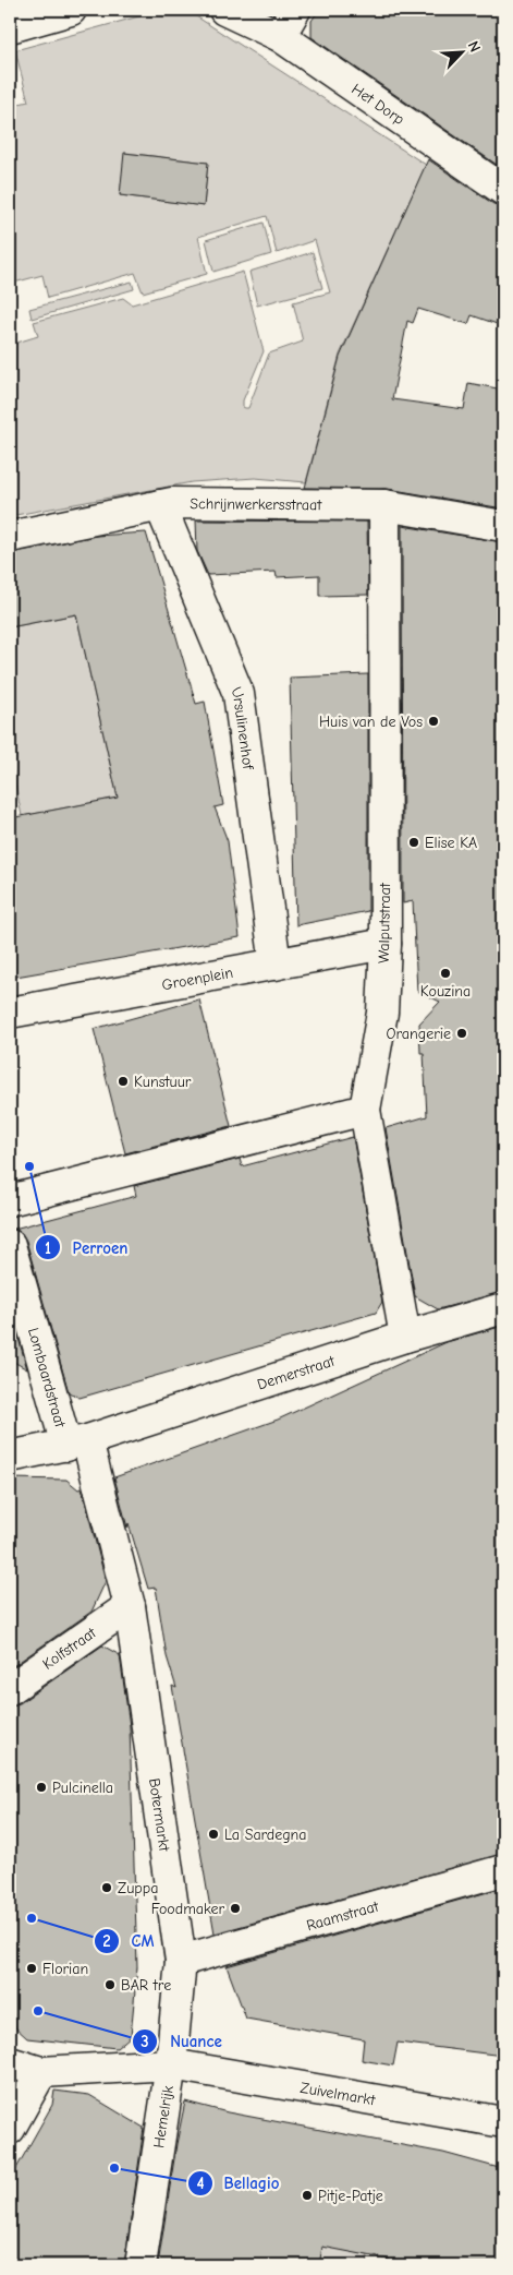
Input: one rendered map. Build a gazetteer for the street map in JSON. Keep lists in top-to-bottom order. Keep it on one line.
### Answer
{"streets":{"street":["Het Dorp","Schrijnwerkersstraat","Ursulinenhof","Walputstraat","Groenplein","Demerstraat","Lombaardstraat","Kolfstraat","Botermarkt","Raamstraat","Zuivelmarkt","Hemelrijk"]},"crossings":[["Schrijnwerkersstraat","Ursulinenhof"],["Schrijnwerkersstraat","Walputstraat"],["Ursulinenhof","Groenplein"],["Walputstraat","Groenplein"],["Walputstraat","Demerstraat"],["Demerstraat","Lombaardstraat"],["Demerstraat","Botermarkt"],["Lombaardstraat","Botermarkt"],["Kolfstraat","Botermarkt"],["Botermarkt","Raamstraat"],["Botermarkt","Zuivelmarkt"],["Botermarkt","Hemelrijk"],["Zuivelmarkt","Hemelrijk"]],"places":["Huis van de Vos","Elise KA","Kouzina","Orangerie","Kunstuur","Perroen","Pulcinella","La Sardegna","Zuppa","Foodmaker","CM","Florian","BAR tre","Nuance","Bellagio","Pitje-Patje"],"north":"top right"}
